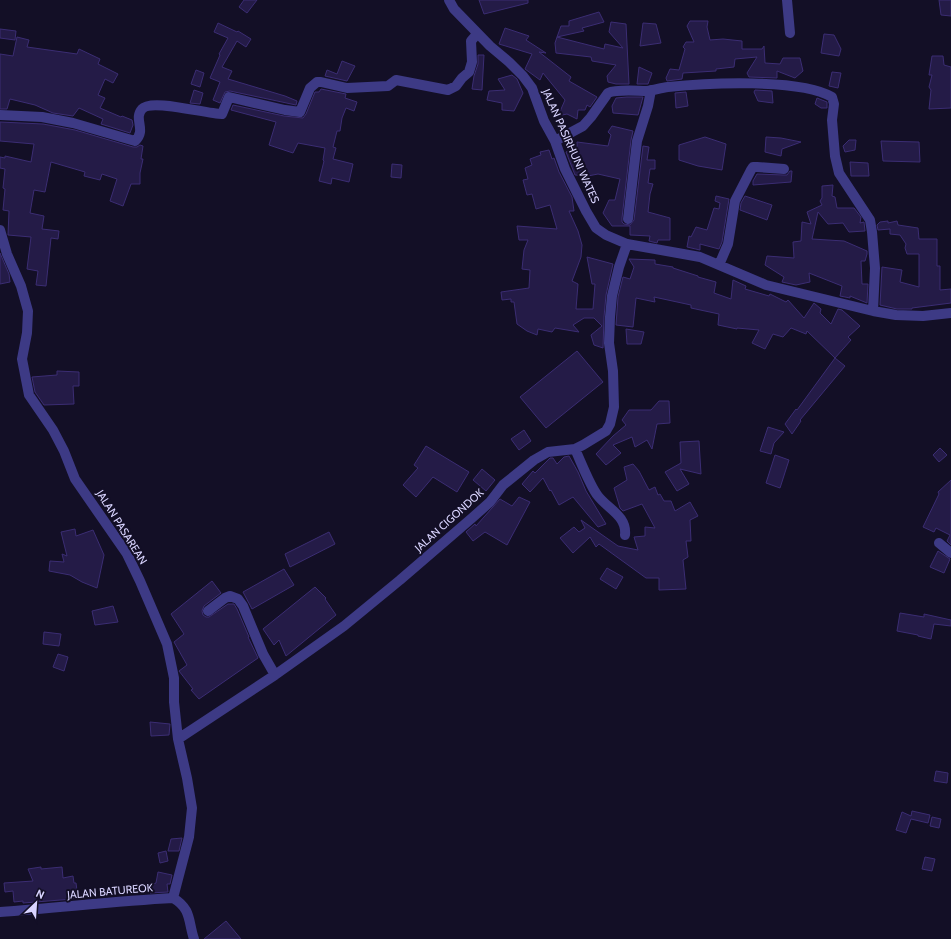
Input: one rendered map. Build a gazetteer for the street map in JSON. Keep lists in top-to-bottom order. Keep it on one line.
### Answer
{"streets":{"street":["JALAN PASIRHUNI WATES","JALAN CIGONDOK","JALAN PASAREAN","JALAN BATUREOK"]},"crossings":[["JALAN PASIRHUNI WATES","JALAN CIGONDOK"],["JALAN CIGONDOK","JALAN PASAREAN"],["JALAN PASAREAN","JALAN BATUREOK"]],"north":"top right"}
